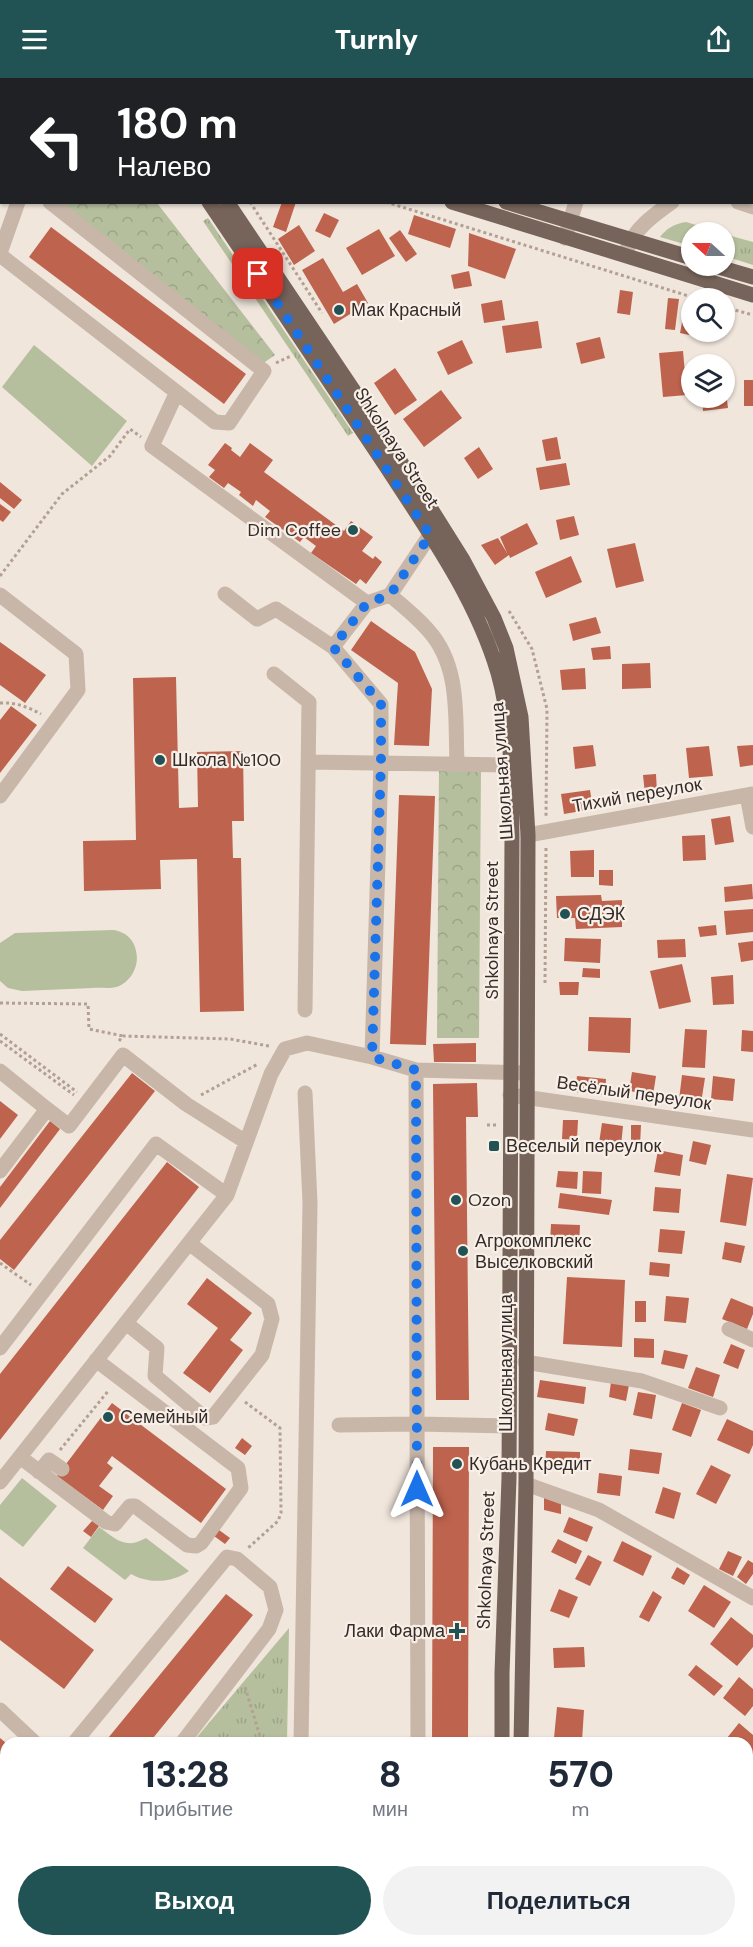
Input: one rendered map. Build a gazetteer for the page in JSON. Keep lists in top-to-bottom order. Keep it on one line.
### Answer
{"streets":{"main road":["Shkolnaya Street","Школьная улица"],"street":["Тихий переулок","Весёлый переулок"]},"crossings":[["Shkolnaya Street","Весёлый переулок"],["Школьная улица","Тихий переулок"],["Школьная улица","Весёлый переулок"]],"places":{"other":["Мак Красный","Dim Coffee","Школа №100","СДЭК","Ozon","Агрокомплекс Выселковский","Семейный","Кубань Кредит"],"transit":["Веселый переулок"],"health":["Лаки Фарма"]},"north":"left","page":{"header":"Turnly","turn":["180 m","Налево"],"eta":["13:28","Прибытие","8","мин","570","m"],"buttons":["Выход","Поделиться"]}}
